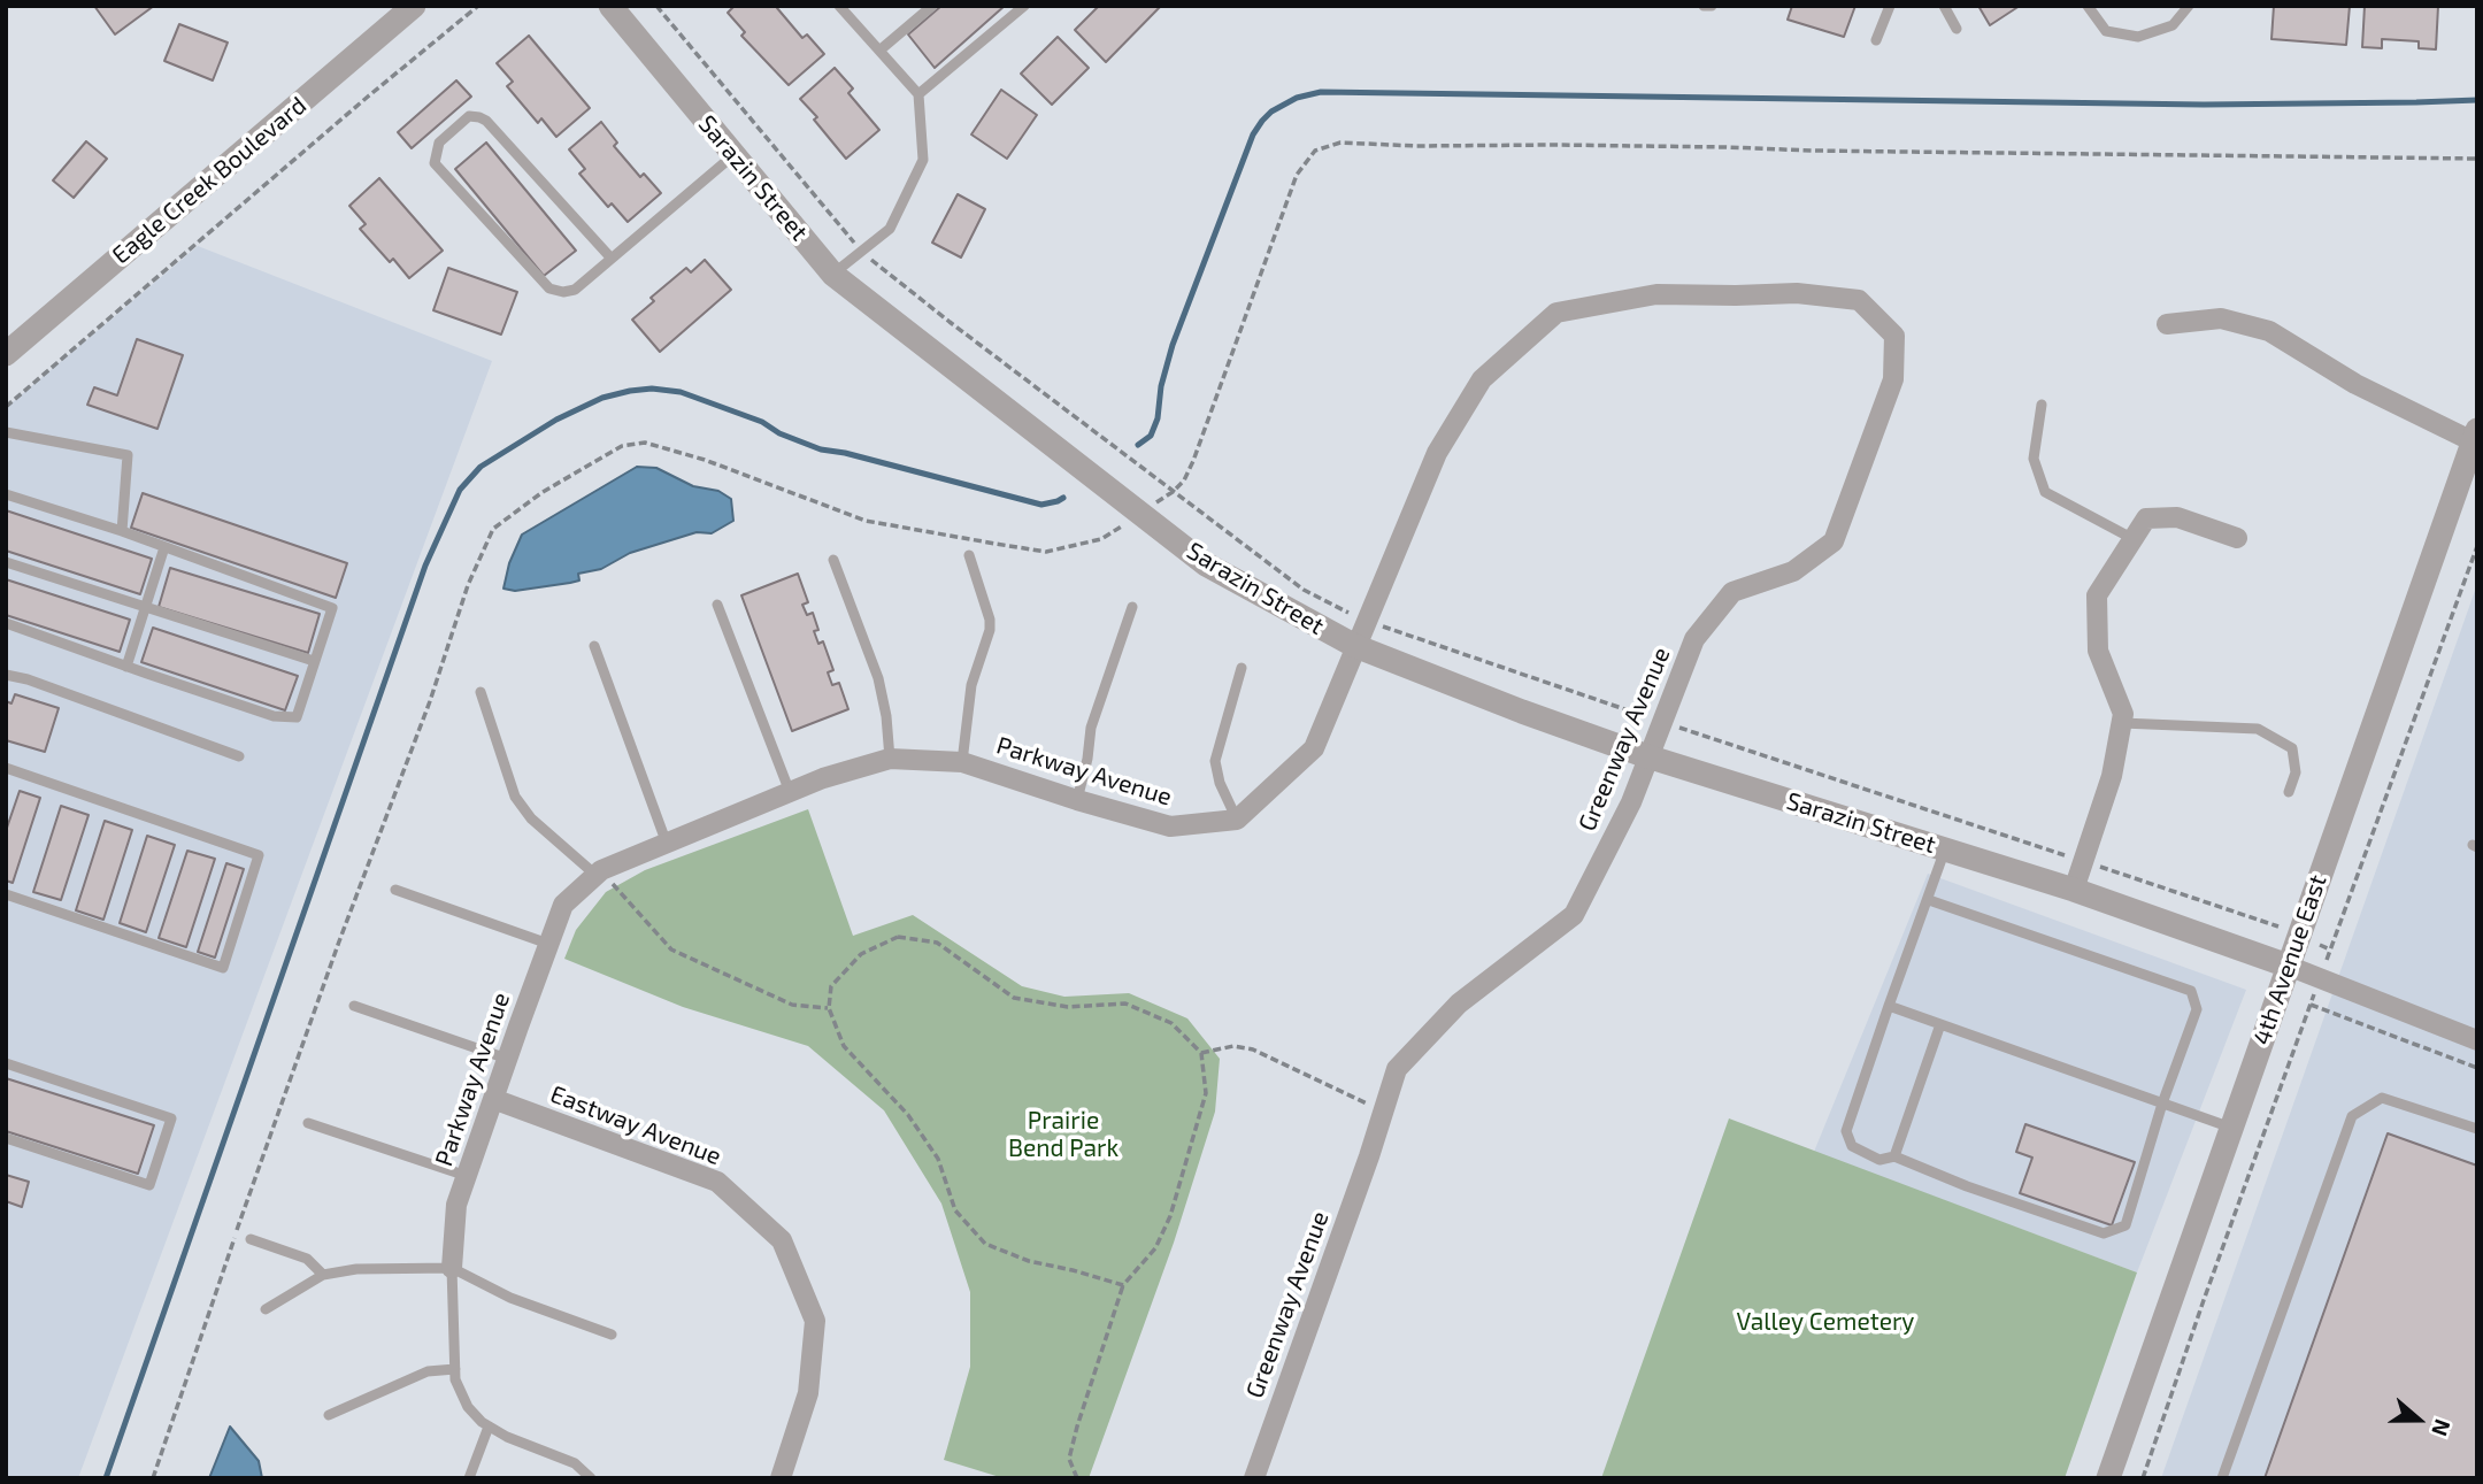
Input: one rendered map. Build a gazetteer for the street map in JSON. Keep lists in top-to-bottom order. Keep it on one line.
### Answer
{"streets":{"street":["Sarazin Street","Eagle Creek Boulevard","Greenway Avenue","Parkway Avenue","4th Avenue East","Eastway Avenue"]},"crossings":[["Sarazin Street","Greenway Avenue"],["Sarazin Street","4th Avenue East"],["Parkway Avenue","Eastway Avenue"]],"parks":["Prairie Bend Park","Valley Cemetery"],"north":"right"}
